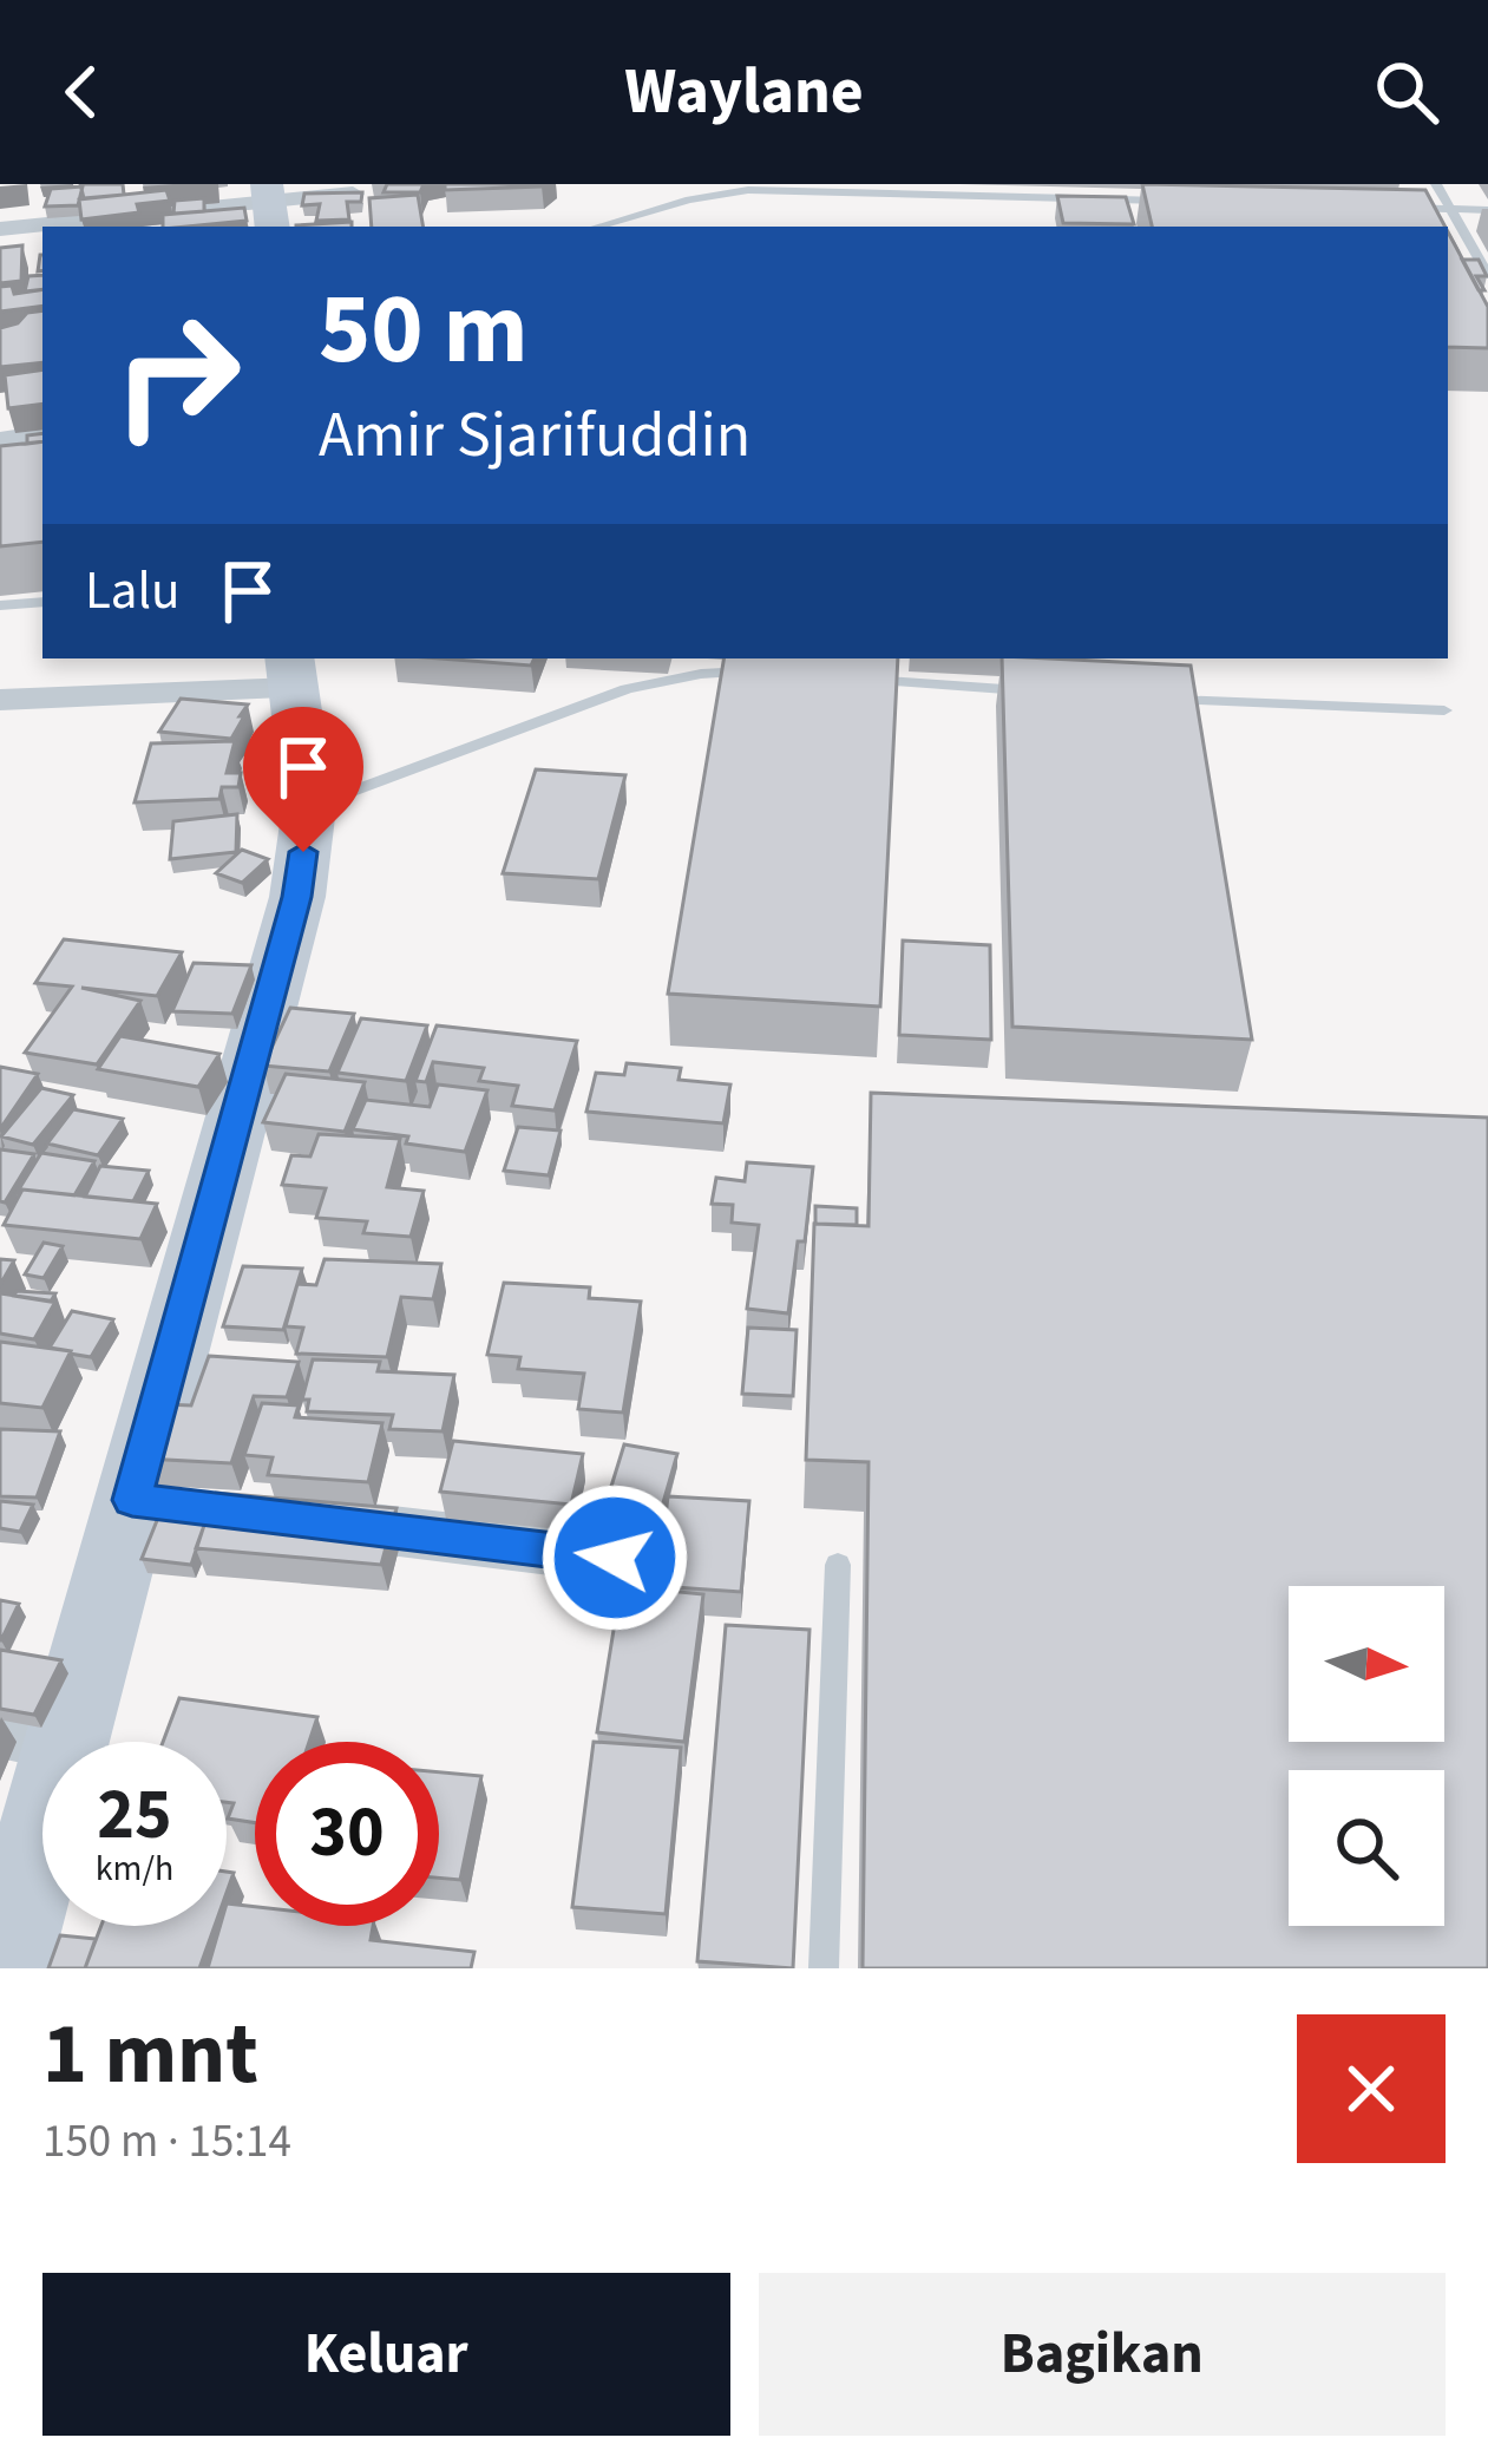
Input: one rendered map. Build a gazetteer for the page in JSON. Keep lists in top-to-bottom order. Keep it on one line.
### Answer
{"north":"right","page":{"header":"Waylane","turn":["50 m","Amir Sjarifuddin"],"then":"Lalu","speed":"25 km/h","limit":"30","heading":["1 mnt","150 m · 15:14"],"buttons":["Keluar","Bagikan"]}}
